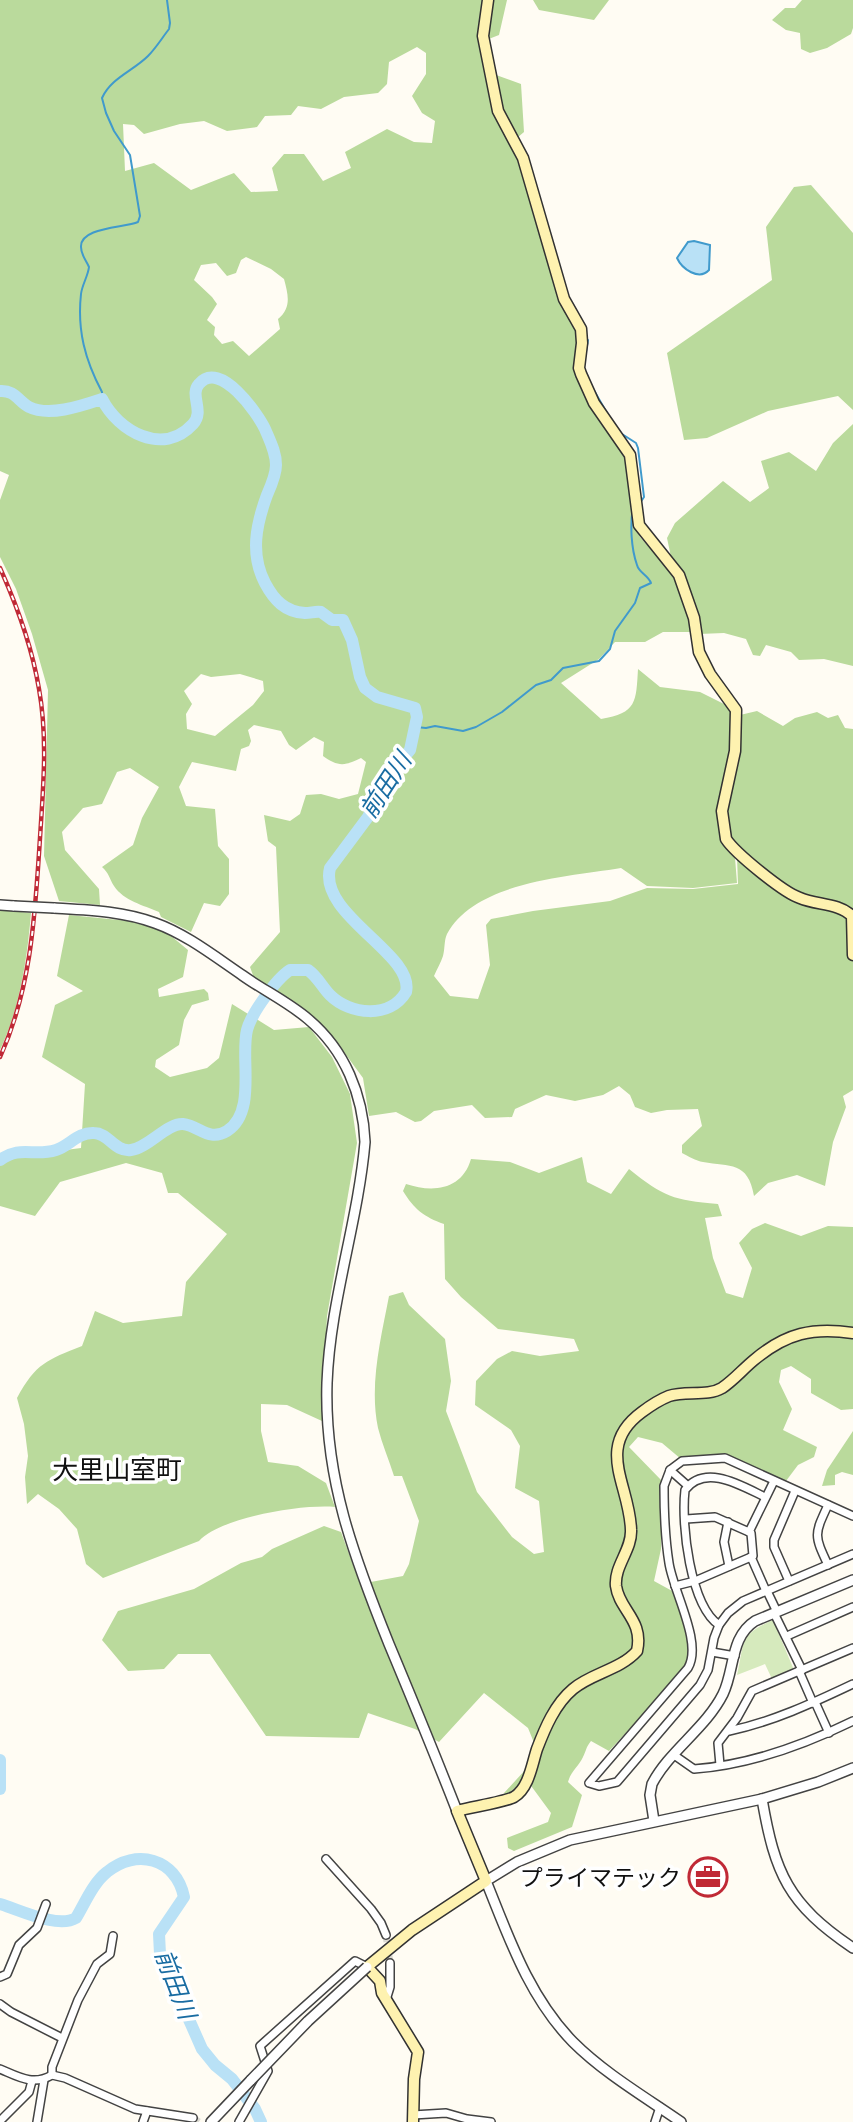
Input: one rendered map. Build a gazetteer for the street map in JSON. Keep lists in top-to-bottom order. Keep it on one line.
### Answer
{"districts":["大里山室町"],"water":["前田川"],"places":{"office":["プライマテック"]}}
